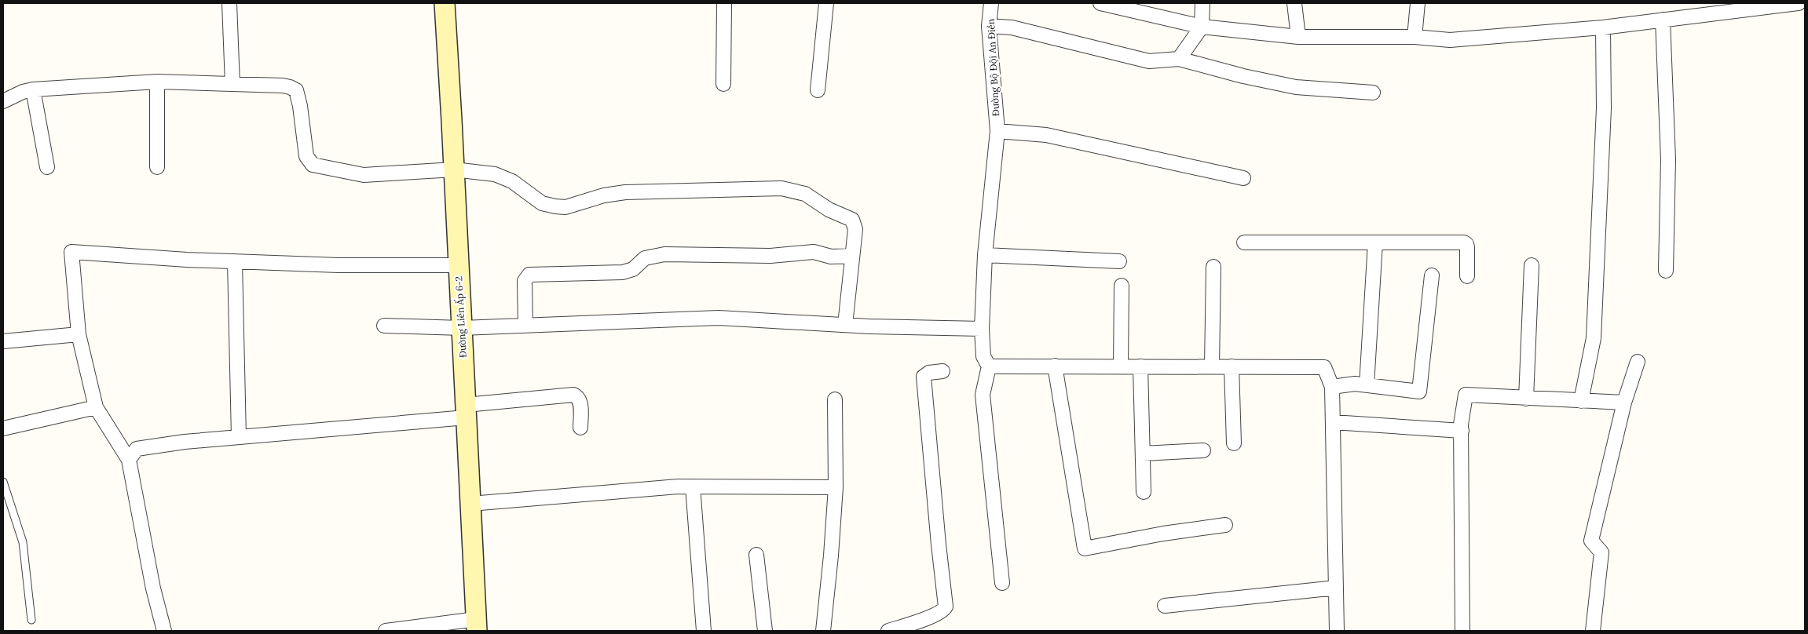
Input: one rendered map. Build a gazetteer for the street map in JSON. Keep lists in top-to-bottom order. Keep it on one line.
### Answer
{"streets":{"street":["Đường Bộ Đội An Điền","Đường Liên Ấp 6-2"]}}
